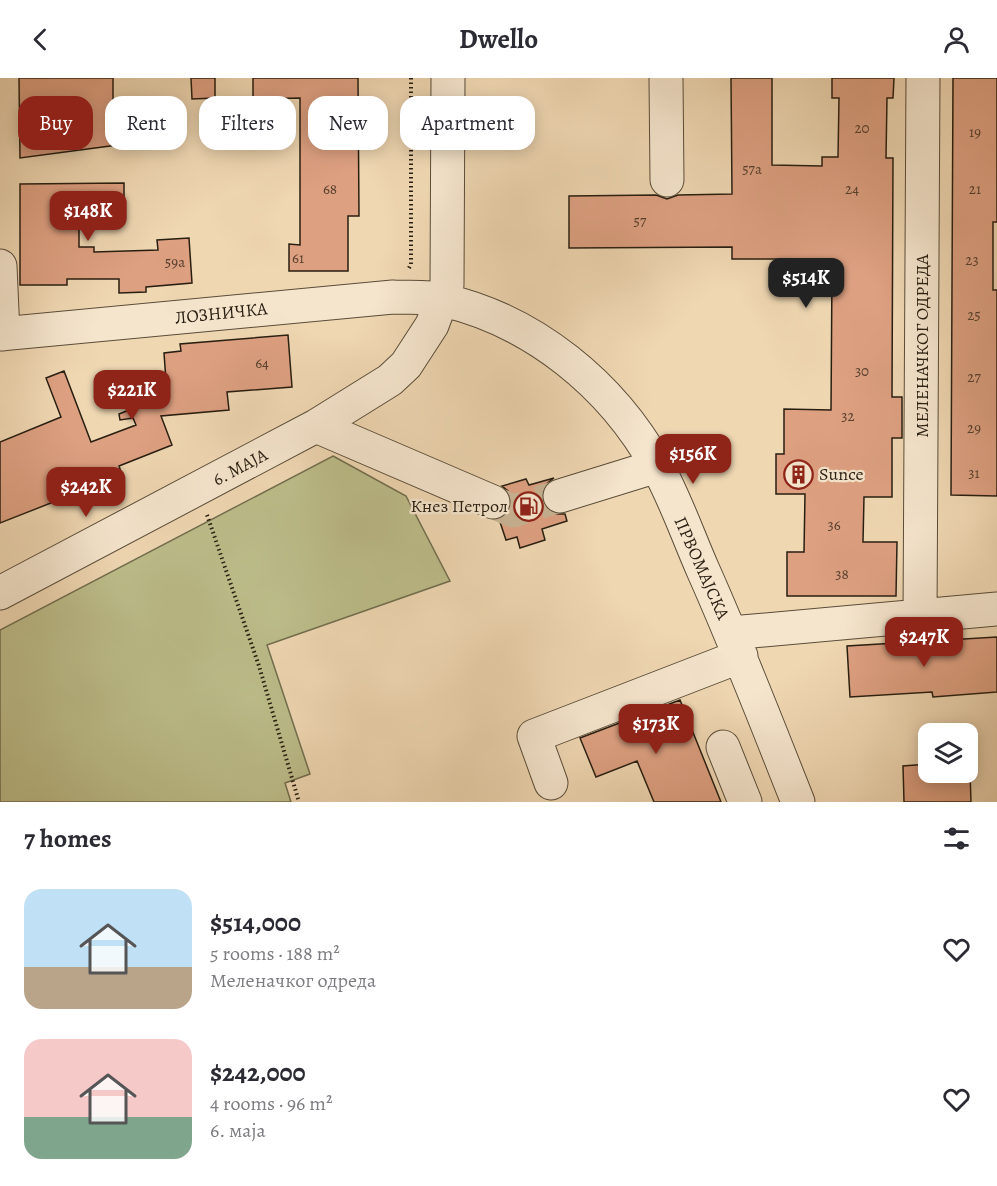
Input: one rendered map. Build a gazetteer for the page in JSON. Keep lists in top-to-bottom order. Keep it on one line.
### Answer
{"streets":{"street":["ЛОЗНИЧКА","МЕЛЕНАЧКОГ ОДРЕДА","6. МАЈА","ПРВОМАЈСКА"]},"crossings":[["ЛОЗНИЧКА","6. МАЈА"],["ЛОЗНИЧКА","ПРВОМАЈСКА"],["6. МАЈА","ПРВОМАЈСКА"]],"places":{"building":["Sunce"],"fuel station":["Кнез Петрол"]},"house_numbers":["20","19","57a","68","24","21","57","61","23","59a","25","64","30","27","32","29","31","36","38"],"page":{"header":"Dwello","chip":["Buy","Rent","Filters","New","Apartment"],"price":["$148K","$514K","$221K","$156K","$242K","$247K","$173K"],"heading":"7 homes","list":[{"name":"$514,000","note":"5 rooms · 188 m² · Меленачког одреда"},{"name":"$242,000","note":"4 rooms · 96 m² · 6. маја"}]}}
